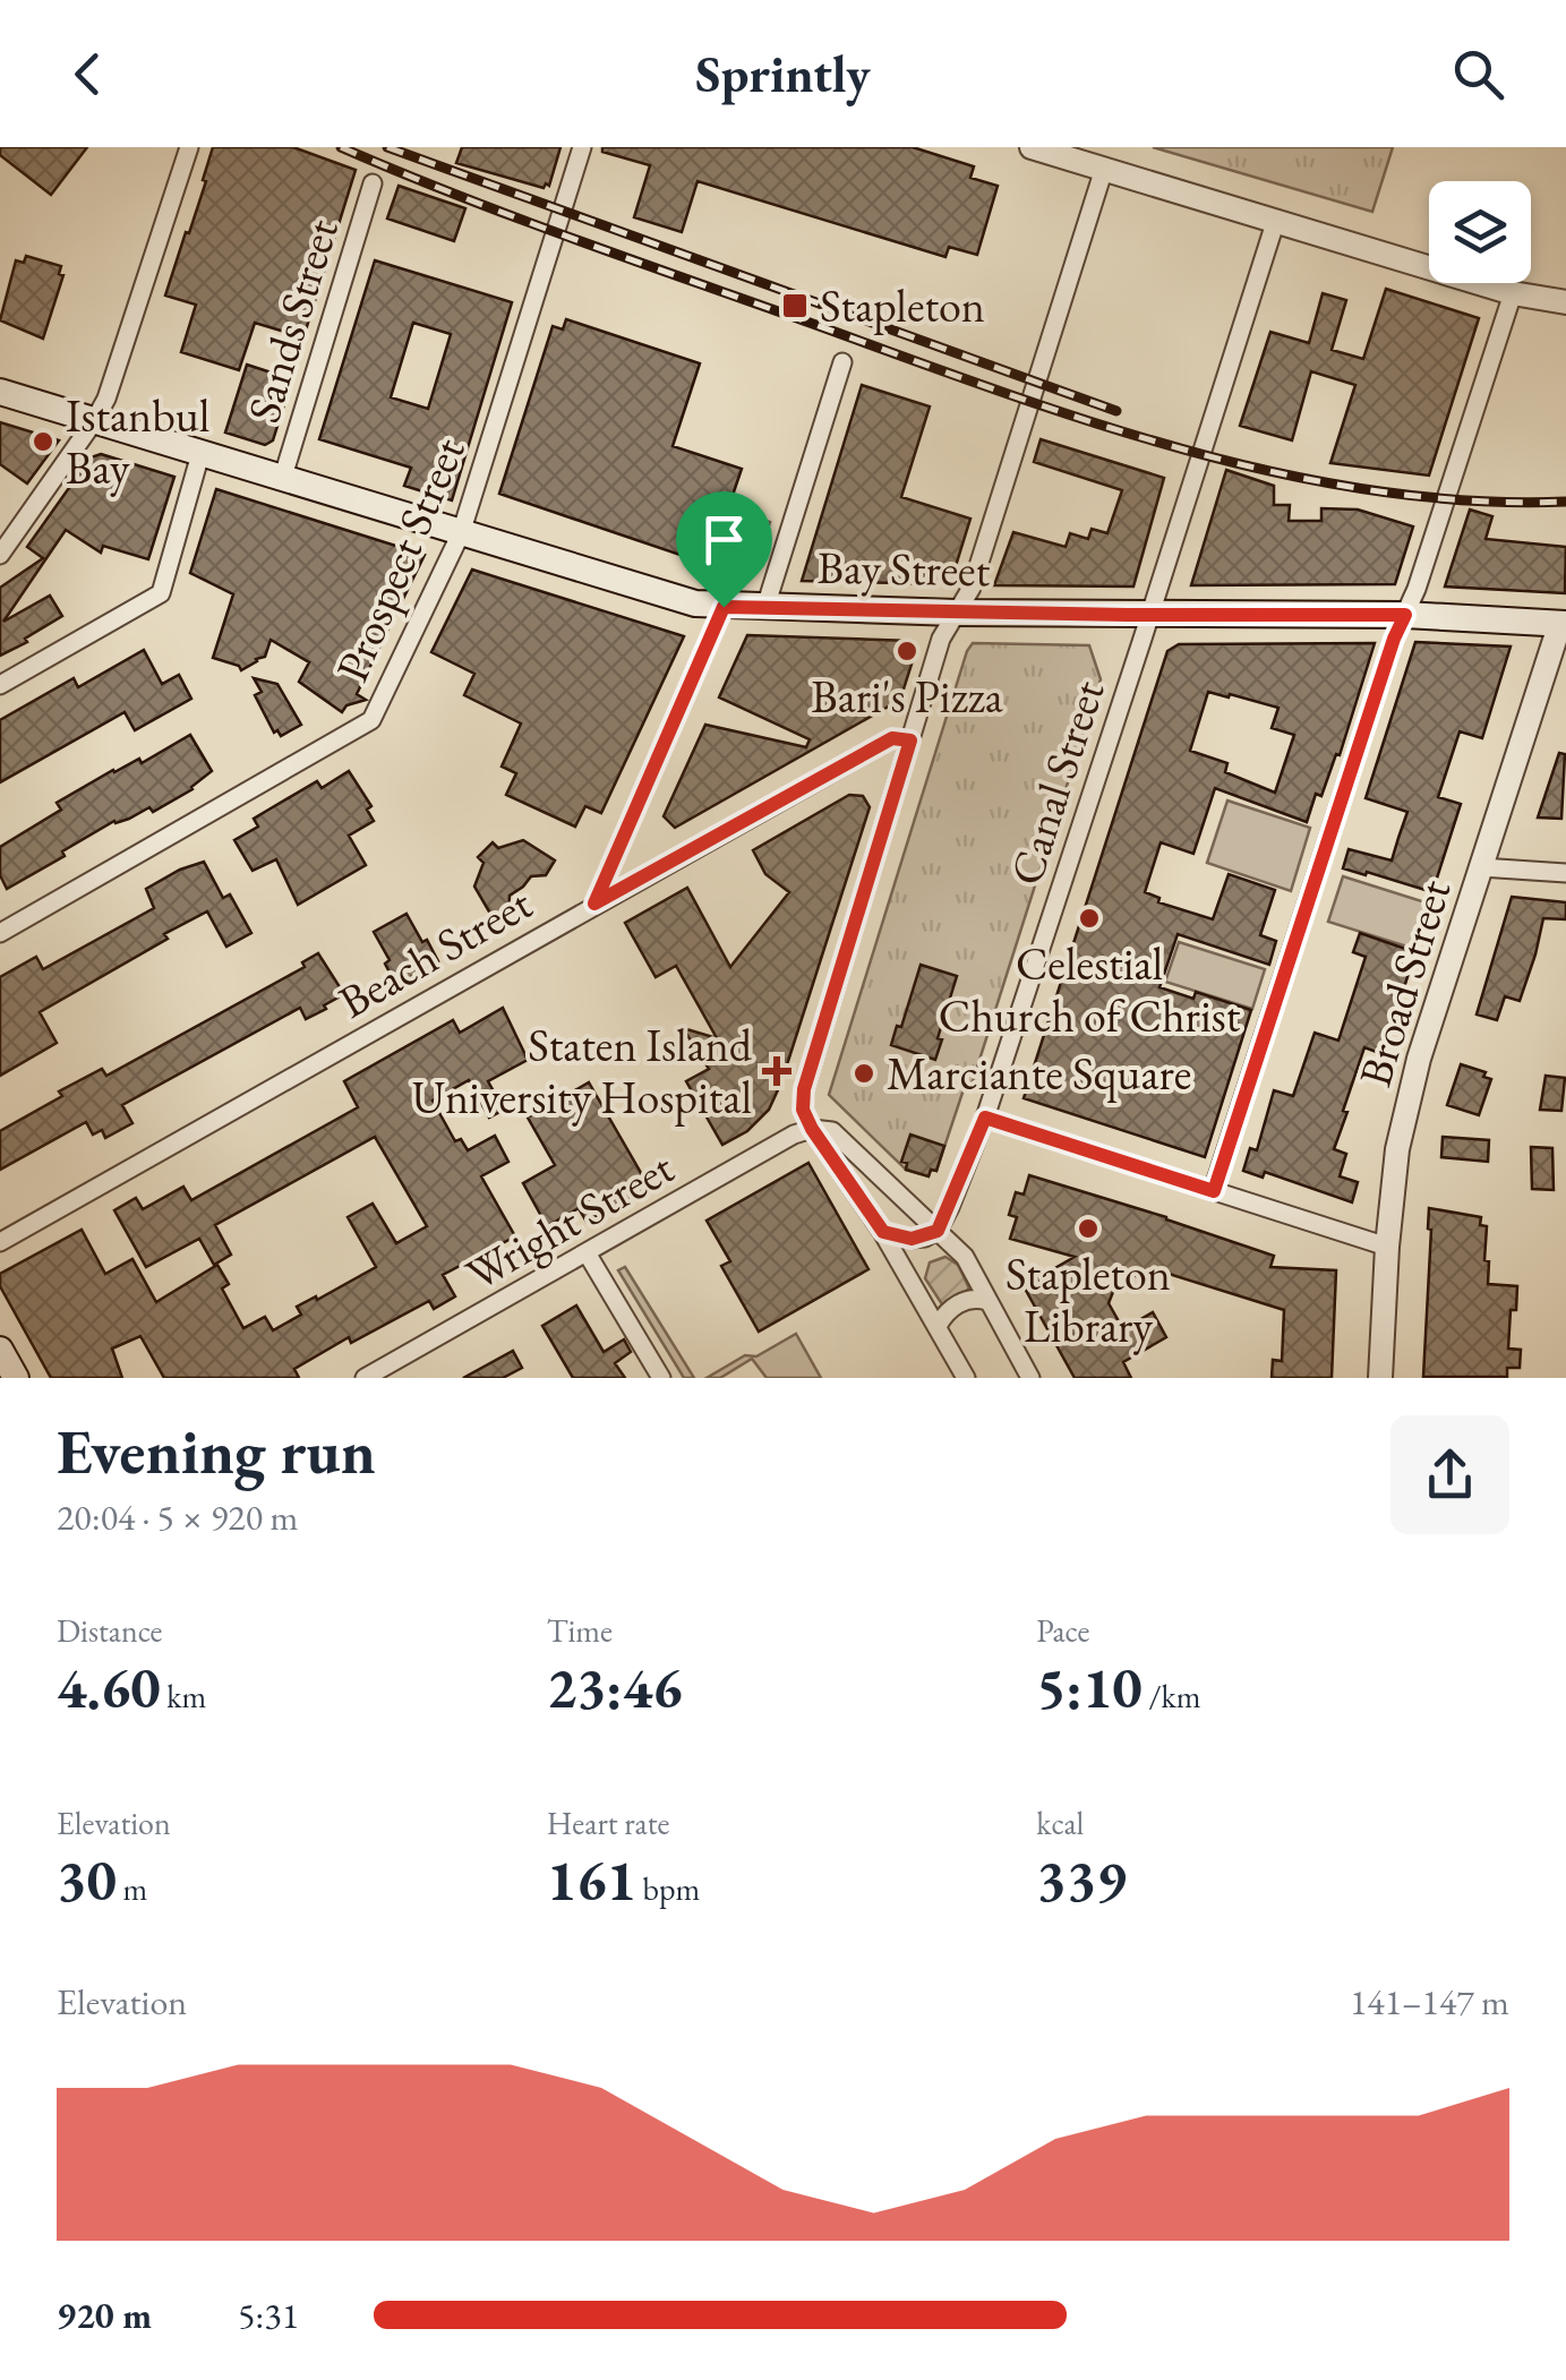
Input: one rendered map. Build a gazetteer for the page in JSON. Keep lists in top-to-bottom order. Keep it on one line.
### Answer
{"streets":{"main road":["Bay Street"],"street":["Sands Street","Prospect Street","Canal Street","Beach Street","Broad Street","Wright Street"]},"crossings":[["Sands Street","Bay Street"],["Prospect Street","Bay Street"],["Bay Street","Canal Street"],["Bay Street","Broad Street"]],"places":{"transit":["Stapleton"],"other":["Istanbul Bay","Bari's Pizza","Celestial Church of Christ","Marciante Square","Stapleton Library"],"health":["Staten Island University Hospital"]},"page":{"header":"Sprintly","heading":["Evening run","20:04 · 5 × 920 m"],"stats":[["Distance","4.60 km"],["Time","23:46"],["Pace","5:10 /km"],["Elevation","30 m"],["Heart rate","161 bpm"],["kcal","339"]],"chart":["Elevation","141–147 m"],"list":[{"name":"920 m","note":"5:31"}]}}
